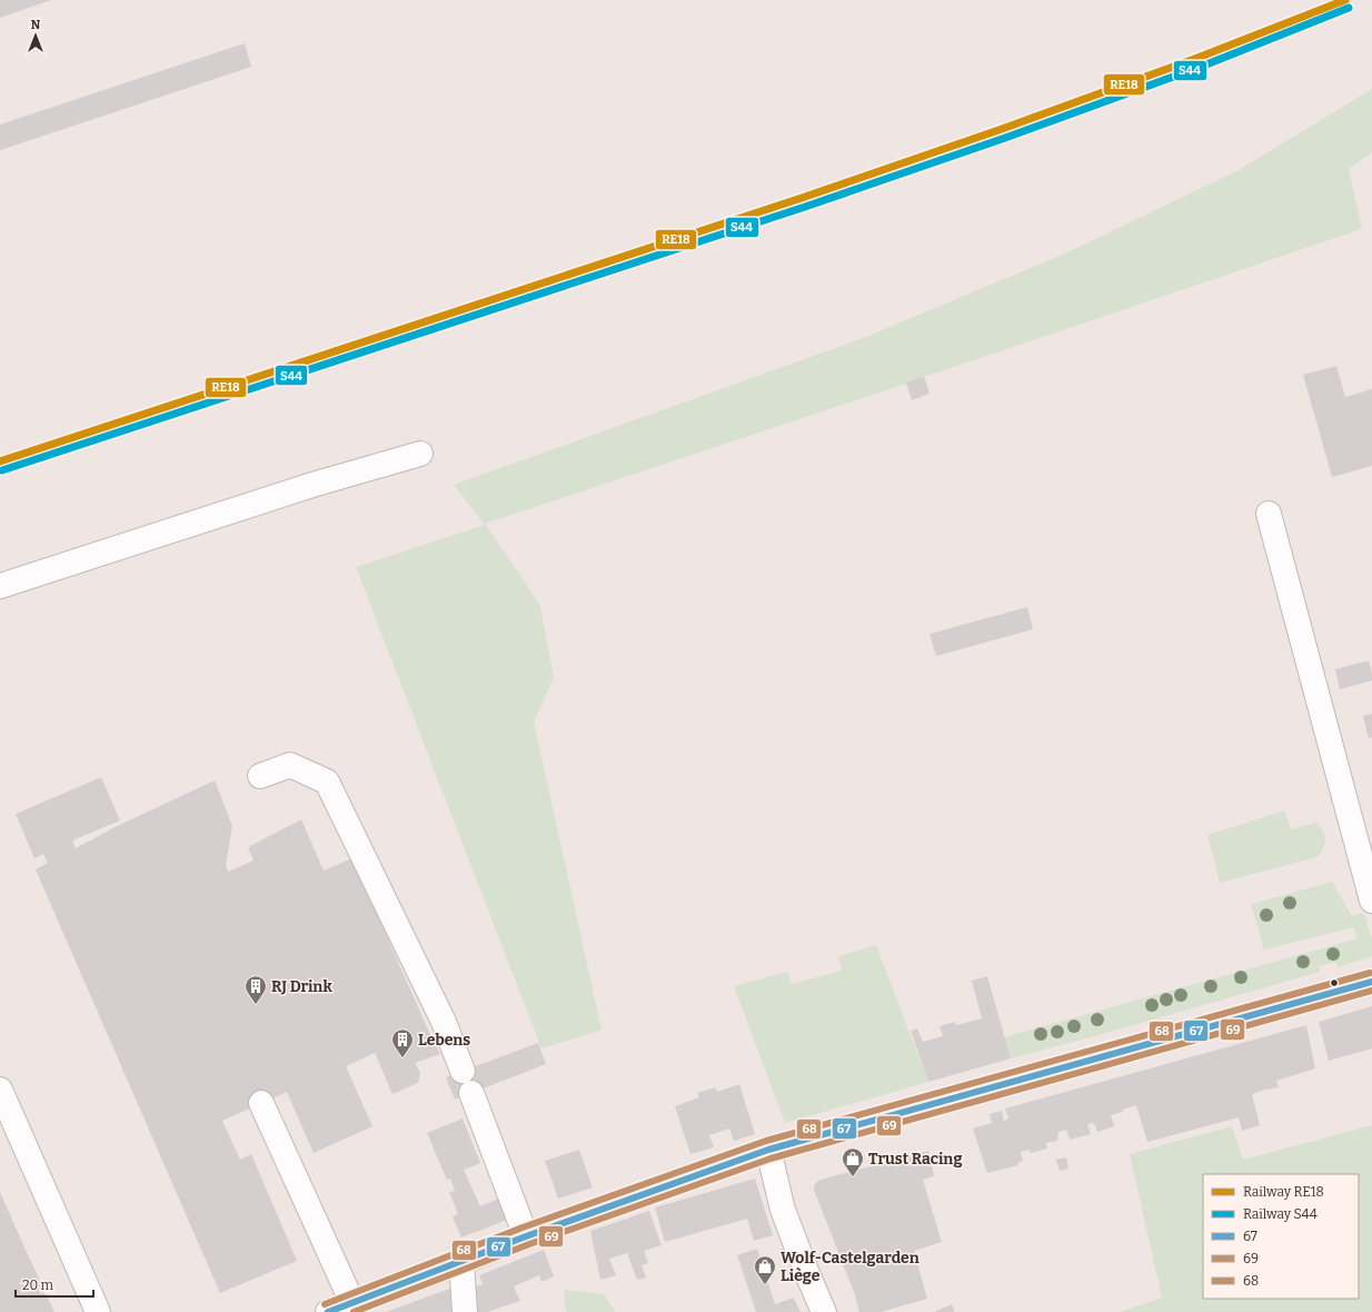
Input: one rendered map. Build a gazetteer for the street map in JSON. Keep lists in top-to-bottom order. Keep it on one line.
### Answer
{"places":{"building":["RJ Drink","Lebens"],"shop":["Trust Racing","Wolf-Castelgarden Liège"]},"lines":["rail line RE18","rail line S44","transit line 68","transit line 67","transit line 69"],"legend":["Railway RE18","Railway S44","67","69","68"],"scale_bar":"20 m","north":"top"}
